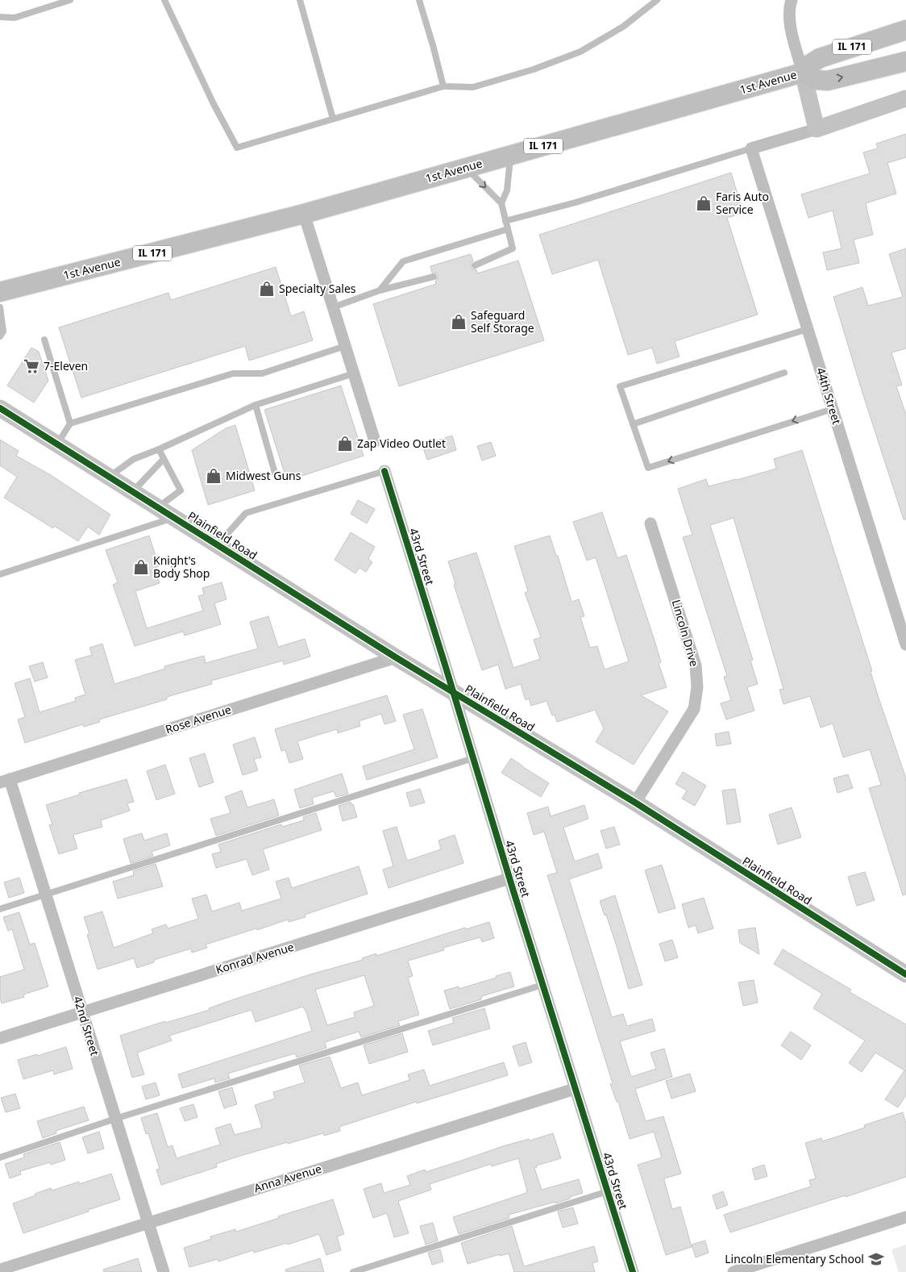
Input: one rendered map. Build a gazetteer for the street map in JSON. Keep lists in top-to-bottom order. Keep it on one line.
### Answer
{"streets":{"main road":["IL 171","1st Avenue"],"street":["44th Street","Plainfield Road","43rd Street","Lincoln Drive","Rose Avenue","Konrad Avenue","42nd Street","Anna Avenue"]},"crossings":[["IL 171","1st Avenue"],["Plainfield Road","43rd Street"],["Plainfield Road","Lincoln Drive"],["Plainfield Road","Rose Avenue"],["43rd Street","Konrad Avenue"],["43rd Street","Anna Avenue"],["Rose Avenue","42nd Street"],["Konrad Avenue","42nd Street"],["42nd Street","Anna Avenue"]],"places":{"shop":["Faris Auto Service","Specialty Sales","Safeguard Self Storage","Zap Video Outlet","Midwest Guns","Knight's Body Shop"],"supermarket":["7-Eleven"],"school or university":["Lincoln Elementary School"]}}
